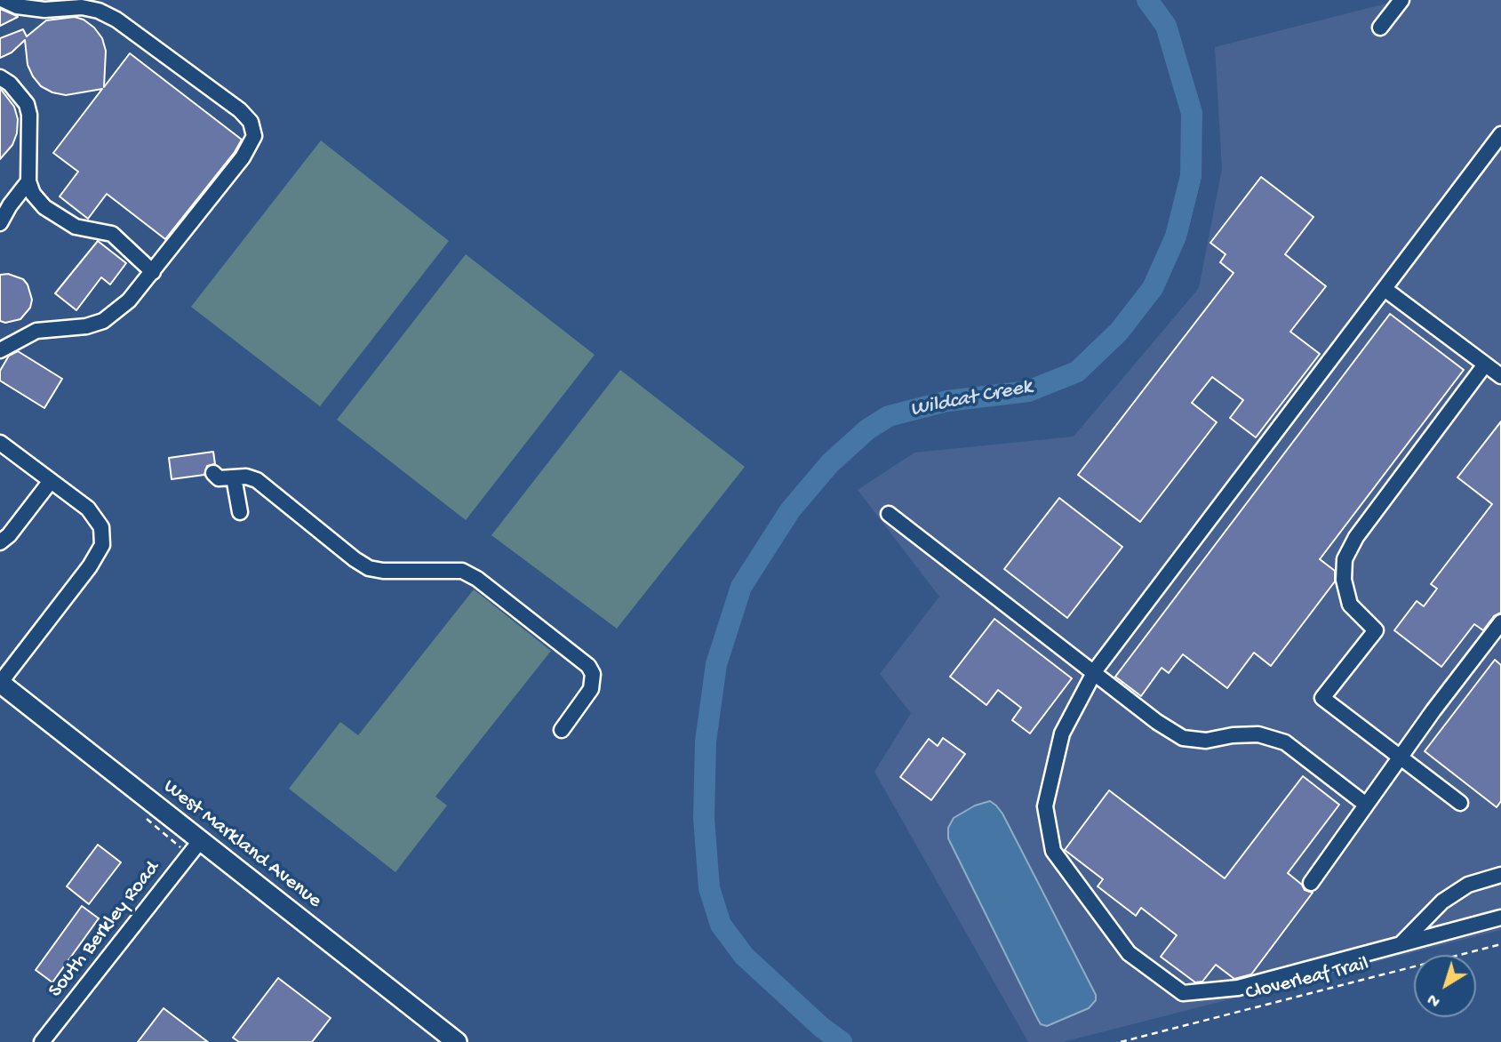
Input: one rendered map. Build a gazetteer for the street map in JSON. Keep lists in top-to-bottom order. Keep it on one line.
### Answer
{"streets":{"main road":["West Markland Avenue"],"street":["South Berkley Road"],"path":["Cloverleaf Trail"]},"crossings":[["West Markland Avenue","South Berkley Road"]],"water":["Wildcat Creek"],"north":"bottom left"}
